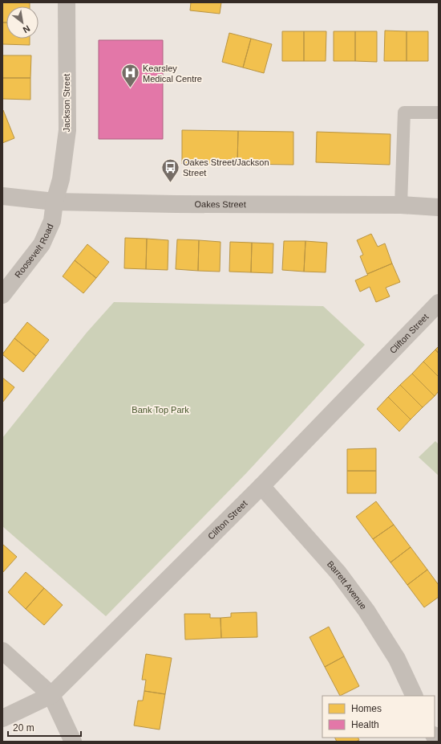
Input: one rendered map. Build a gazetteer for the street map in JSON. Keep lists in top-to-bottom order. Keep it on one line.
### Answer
{"streets":{"street":["Jackson Street","Oakes Street","Roosevelt Road","Clifton Street","Barrett Avenue"]},"crossings":[["Jackson Street","Oakes Street"],["Jackson Street","Roosevelt Road"],["Oakes Street","Roosevelt Road"],["Clifton Street","Barrett Avenue"]],"parks":["Bank Top Park"],"places":{"hospital":["Kearsley Medical Centre"],"bus stop":["Oakes Street/Jackson Street"]},"legend":["Homes","Health"],"scale_bar":"20 m","north":"bottom right"}
